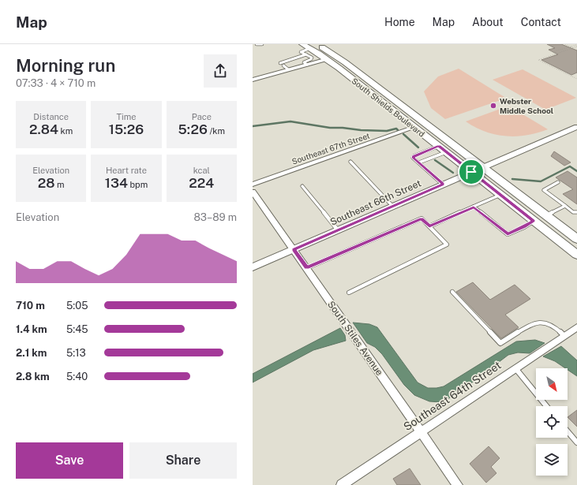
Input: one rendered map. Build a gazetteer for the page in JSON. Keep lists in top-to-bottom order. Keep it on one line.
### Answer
{"streets":{"main road":["South Shields Boulevard"],"street":["Southeast 67th Street","Southeast 66th Street","South Stiles Avenue","Southeast 64th Street"]},"crossings":[["South Shields Boulevard","Southeast 67th Street"],["South Shields Boulevard","Southeast 66th Street"],["Southeast 66th Street","South Stiles Avenue"],["South Stiles Avenue","Southeast 64th Street"]],"places":["Webster Middle School"],"north":"bottom right","page":{"header":"Map","nav":["Home","Map","About","Contact"],"heading":["Morning run","07:33 · 4 × 710 m"],"stats":[["Distance","2.84 km"],["Time","15:26"],["Pace","5:26 /km"],["Elevation","28 m"],["Heart rate","134 bpm"],["kcal","224"]],"chart":["Elevation","83–89 m"],"list":[{"name":"710 m","note":"5:05"},{"name":"1.4 km","note":"5:45"},{"name":"2.1 km","note":"5:13"},{"name":"2.8 km","note":"5:40"}],"buttons":["Save","Share"]}}
